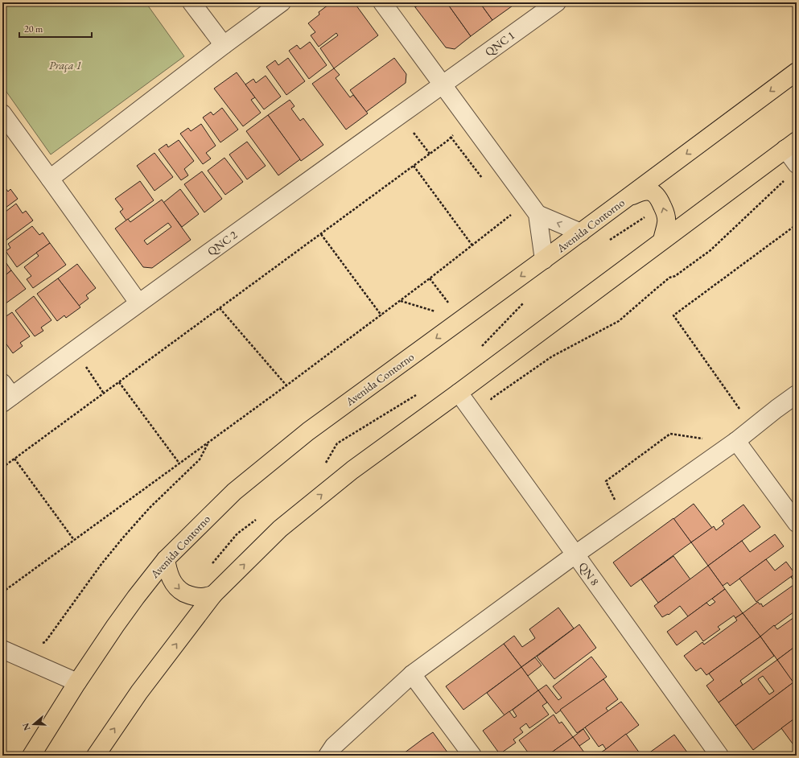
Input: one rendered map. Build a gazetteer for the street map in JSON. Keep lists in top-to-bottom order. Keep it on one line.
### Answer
{"streets":{"main road":["Avenida Contorno"],"street":["QNC 1","QNC 2","QN 8"]},"crossings":[["QNC 1","QNC 2"]],"parks":["Praça 1"],"scale_bar":"20 m","north":"left"}
